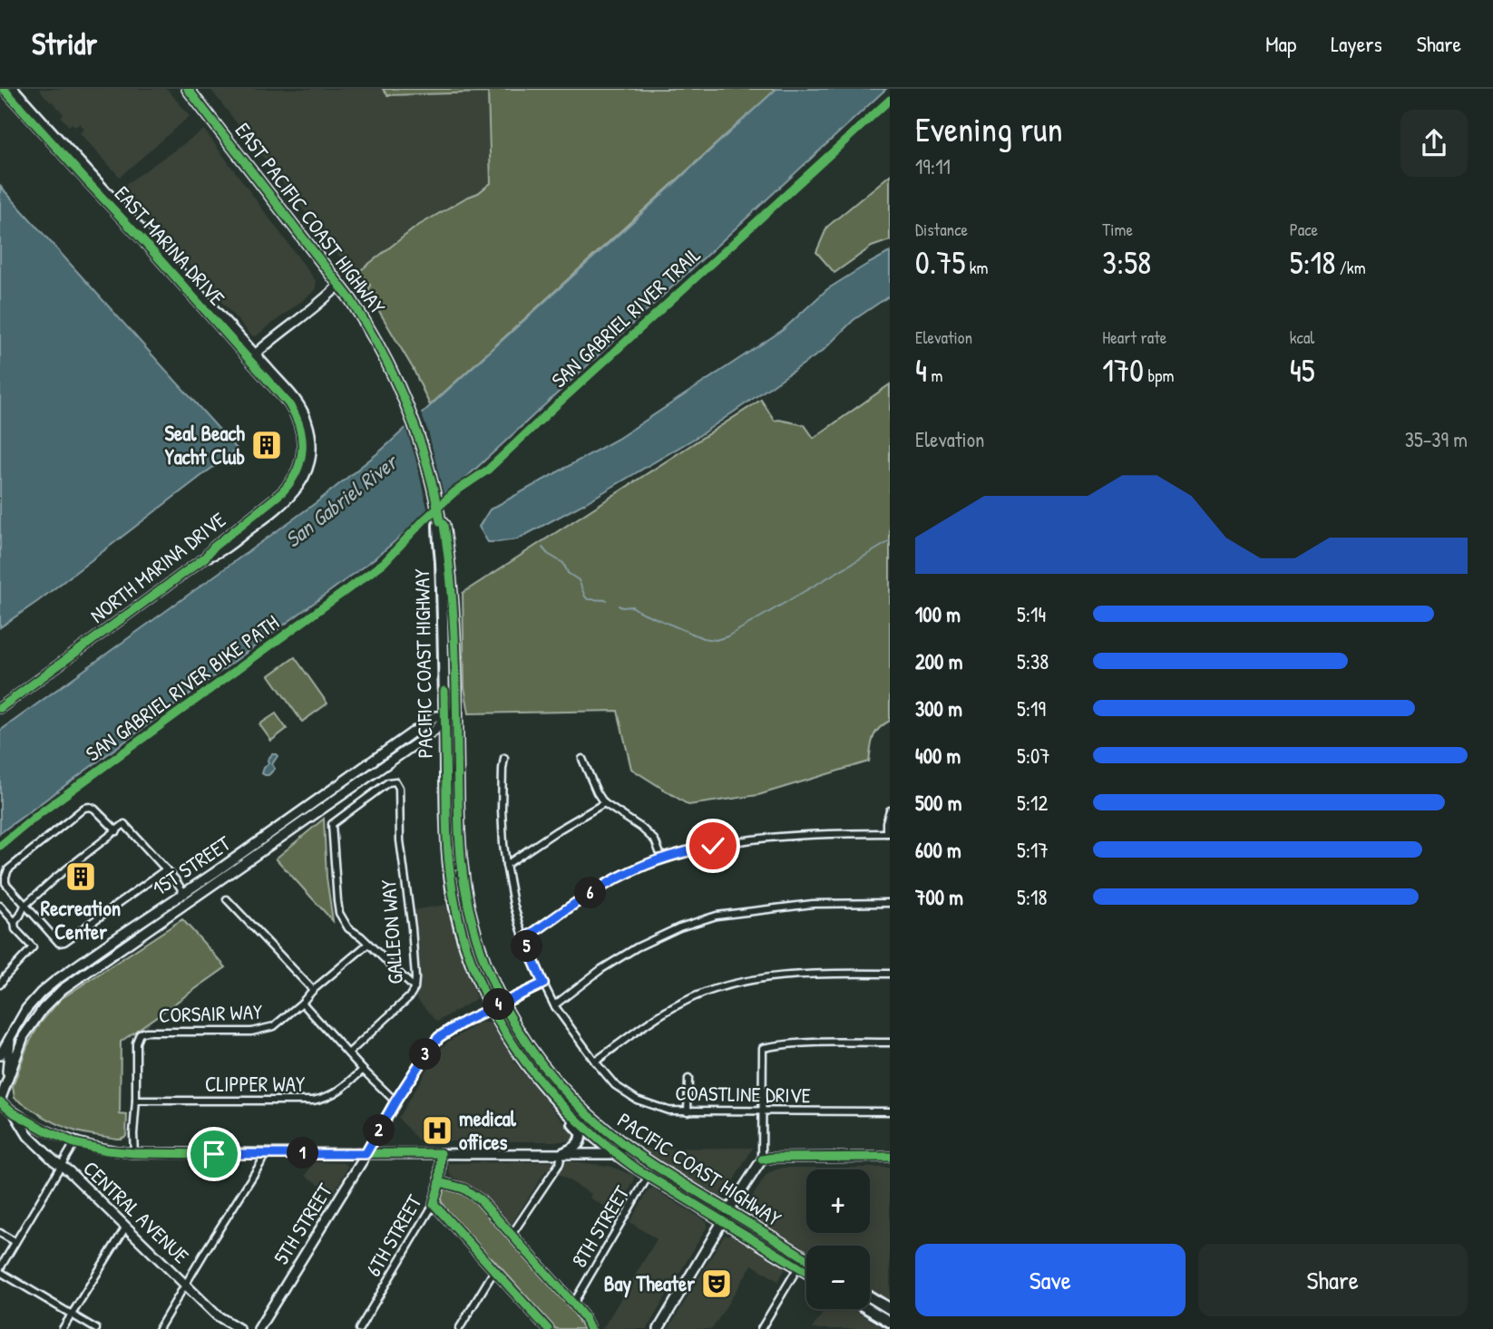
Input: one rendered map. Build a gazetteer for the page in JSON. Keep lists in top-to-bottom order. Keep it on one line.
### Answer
{"streets":{"highway":["EAST PACIFIC COAST HIGHWAY","PACIFIC COAST HIGHWAY"],"main road":["EAST MARINA DRIVE","NORTH MARINA DRIVE","1ST STREET","CENTRAL AVENUE","5TH STREET","6TH STREET"],"street":["GALLEON WAY","CORSAIR WAY","CLIPPER WAY","COASTLINE DRIVE","8TH STREET"],"cycle path":["SAN GABRIEL RIVER TRAIL"]},"crossings":[["EAST PACIFIC COAST HIGHWAY","PACIFIC COAST HIGHWAY"],["EAST MARINA DRIVE","NORTH MARINA DRIVE"],["PACIFIC COAST HIGHWAY","1ST STREET"],["PACIFIC COAST HIGHWAY","5TH STREET"],["PACIFIC COAST HIGHWAY","8TH STREET"],["GALLEON WAY","CORSAIR WAY"],["CORSAIR WAY","CLIPPER WAY"],["COASTLINE DRIVE","5TH STREET"]],"water":["San Gabriel River"],"places":{"building":["Seal Beach Yacht Club","Recreation Center"],"hospital":["medical offices"],"theatre":["Bay Theater"]},"page":{"header":"Stridr","nav":["Map","Layers","Share"],"heading":["Evening run","19:11"],"stats":[["Distance","0.75 km"],["Time","3:58"],["Pace","5:18 /km"],["Elevation","4 m"],["Heart rate","170 bpm"],["kcal","45"]],"chart":["Elevation","35–39 m"],"list":[{"name":"100 m","note":"5:14"},{"name":"200 m","note":"5:38"},{"name":"300 m","note":"5:19"},{"name":"400 m","note":"5:07"},{"name":"500 m","note":"5:12"},{"name":"600 m","note":"5:17"},{"name":"700 m","note":"5:18"}],"pins":["6","5","4","3","2","1"],"map_buttons":["+","−"],"buttons":["Save","Share"]}}
